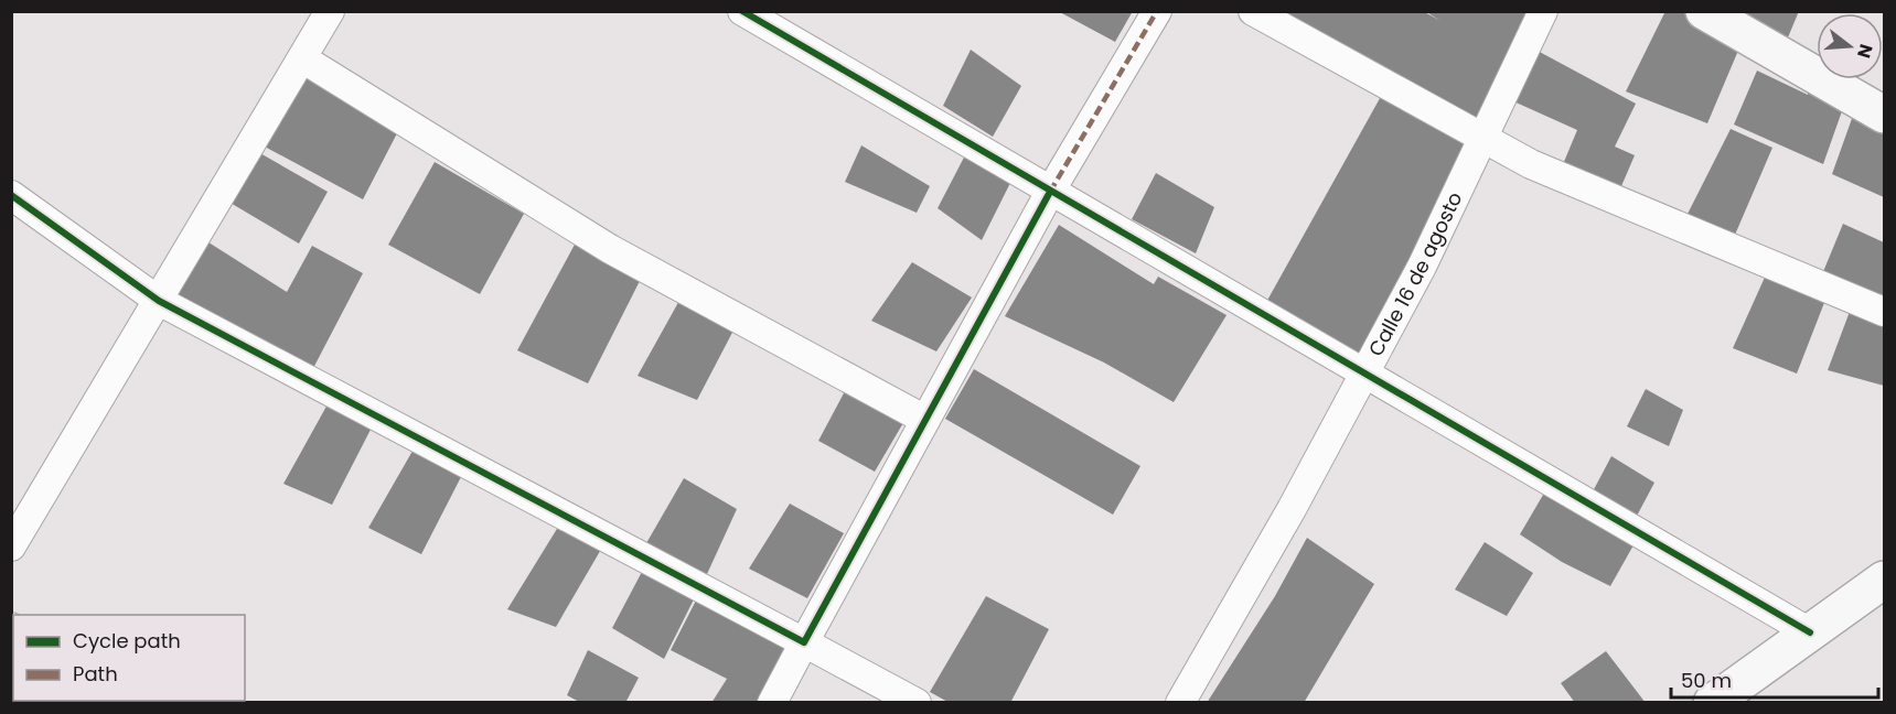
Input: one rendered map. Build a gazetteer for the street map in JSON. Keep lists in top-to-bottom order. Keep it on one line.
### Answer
{"streets":{"street":["Calle 16 de agosto"]},"legend":["Cycle path","Path"],"scale_bar":"50 m","north":"right"}
